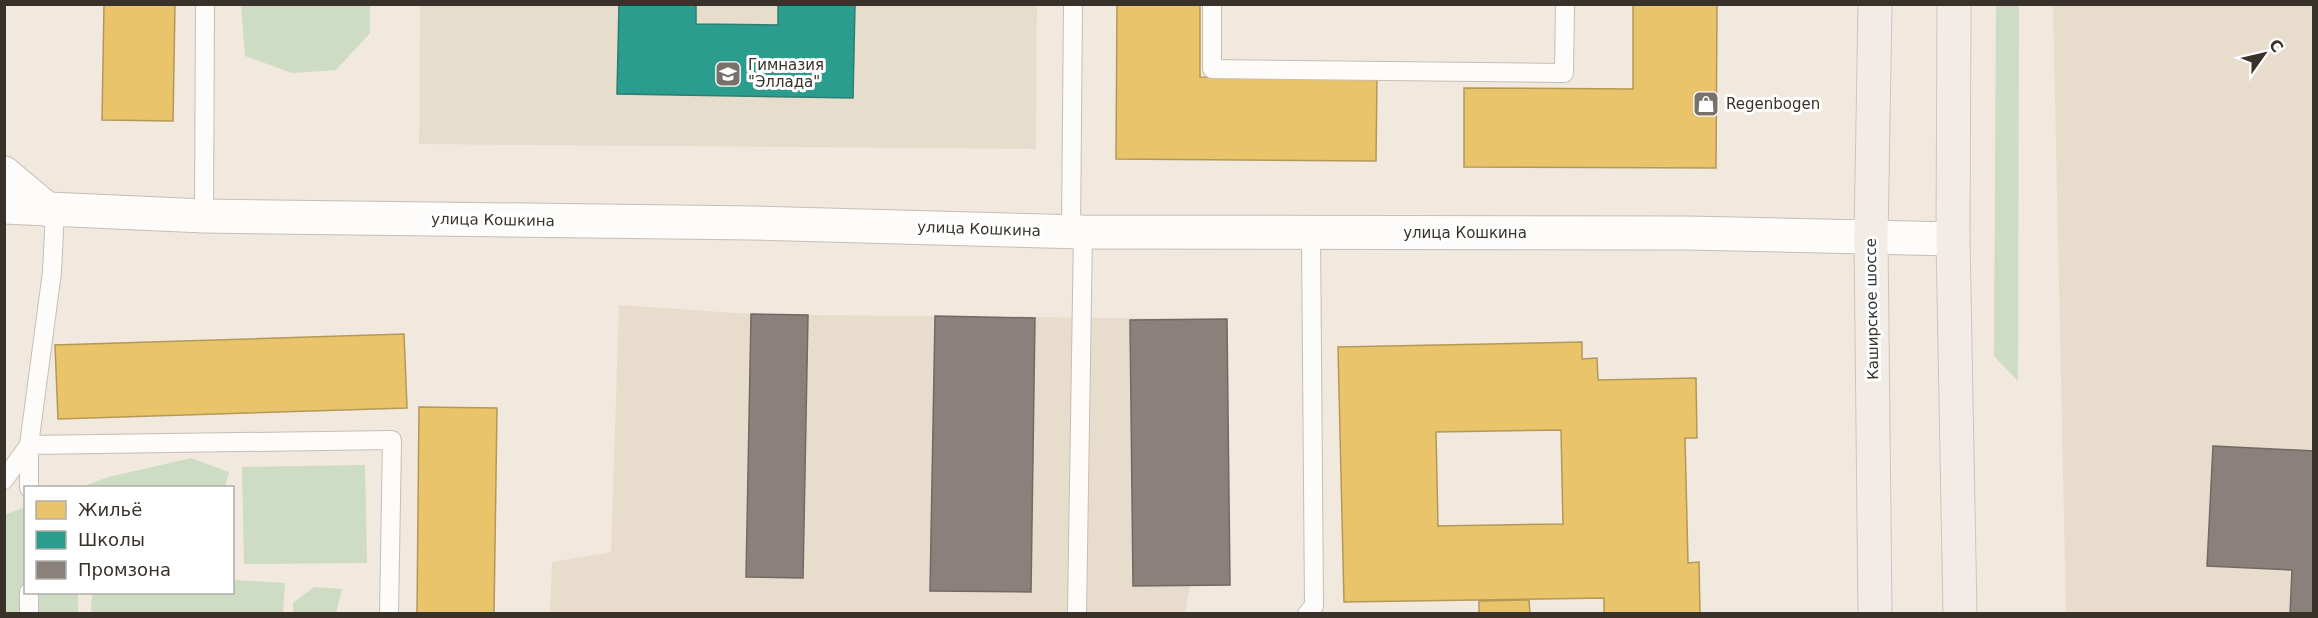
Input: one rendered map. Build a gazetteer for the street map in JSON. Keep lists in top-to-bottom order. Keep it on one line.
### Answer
{"streets":{"main road":["улица Кошкина","Каширское шоссе"]},"crossings":[["улица Кошкина","Каширское шоссе"]],"places":{"school or university":["Гимназия \"Эллада\""],"shop":["Regenbogen"]},"legend":["Жильё","Школы","Промзона"],"north":"top right"}
